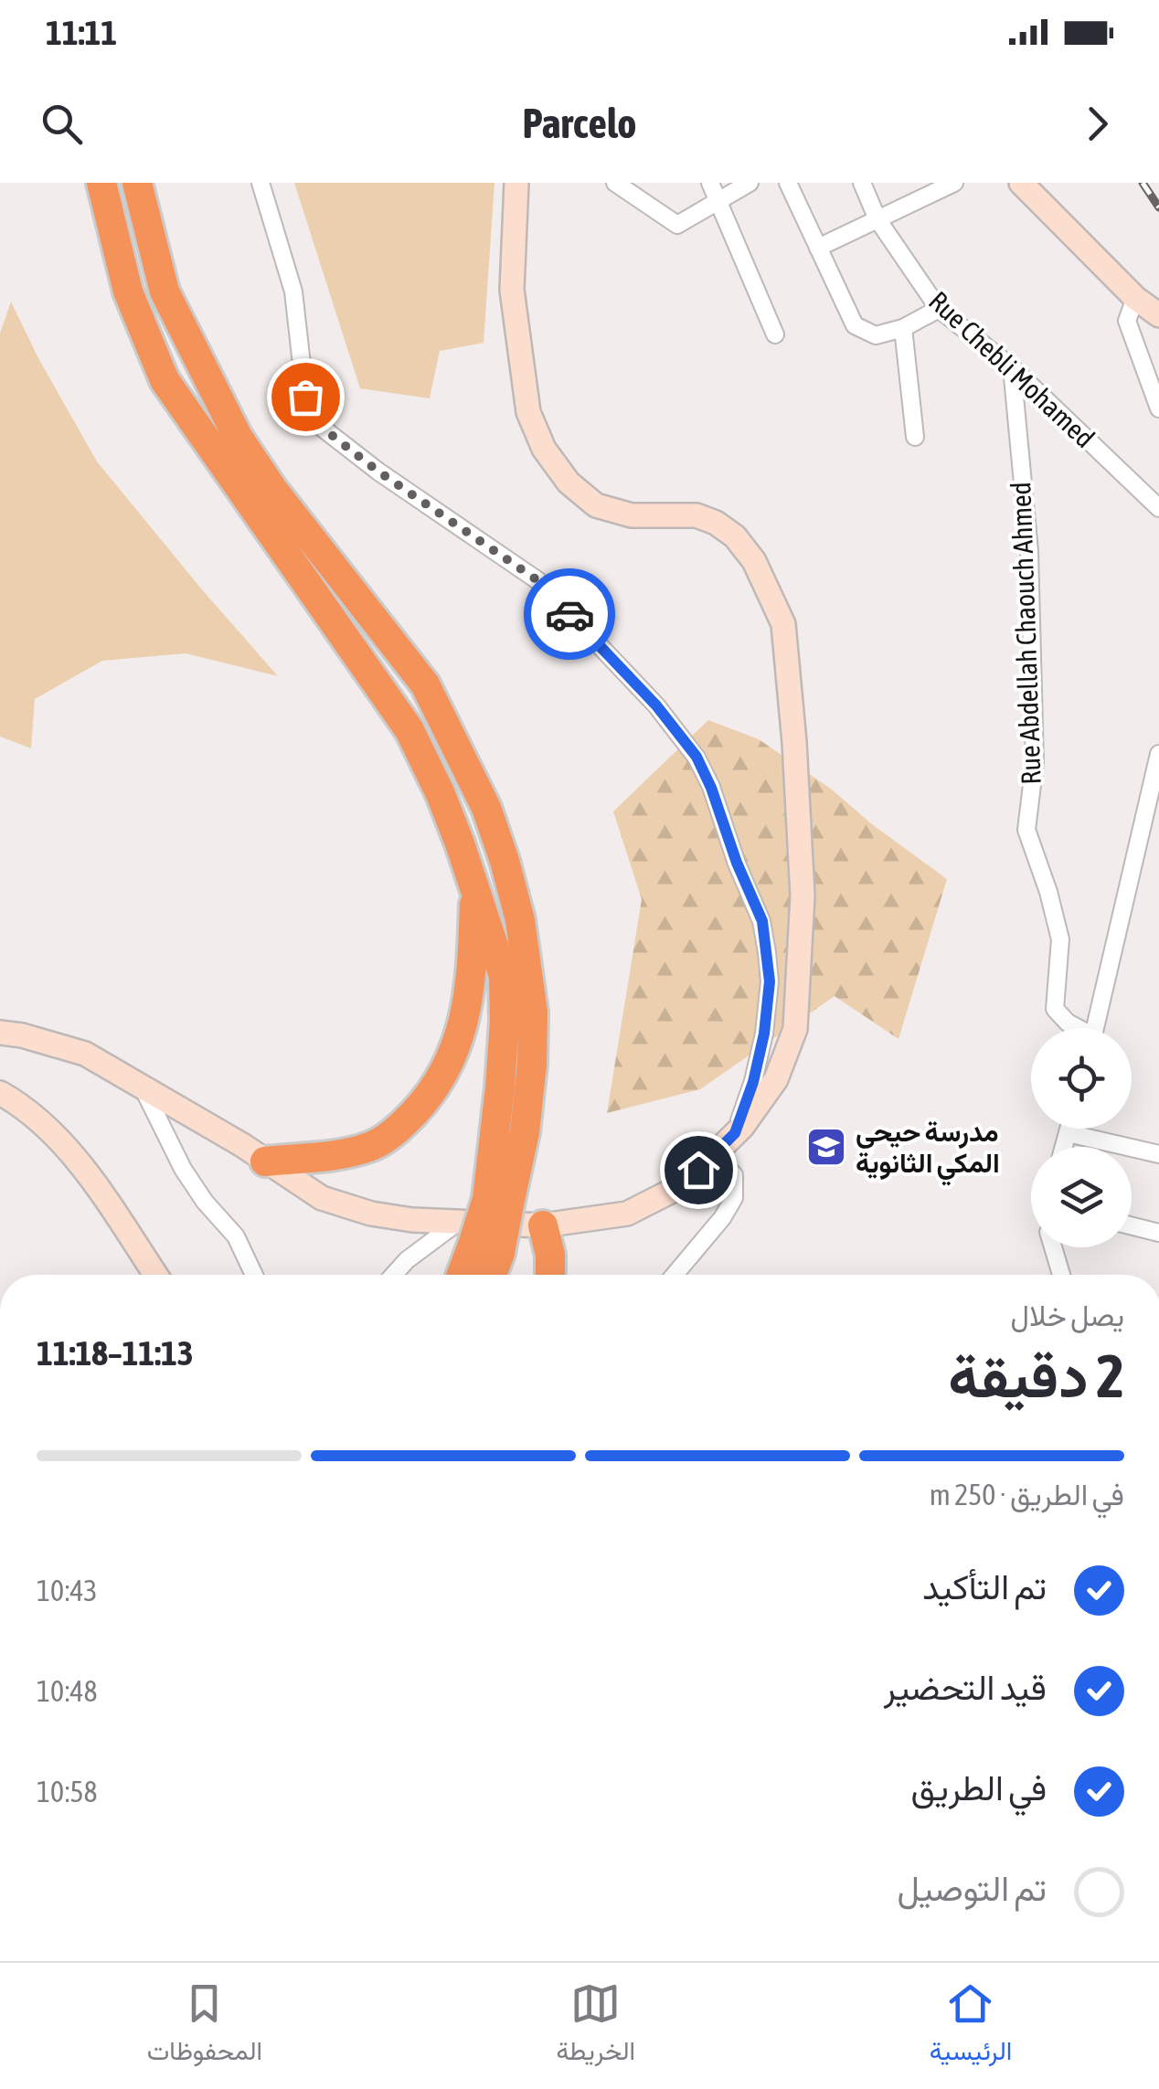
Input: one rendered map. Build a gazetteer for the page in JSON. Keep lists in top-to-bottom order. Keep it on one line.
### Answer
{"streets":{"street":["Rue Chebli Mohamed","Rue Abdellah Chaouch Ahmed"]},"crossings":[["Rue Chebli Mohamed","Rue Abdellah Chaouch Ahmed"]],"places":{"school or university":["مدرسة حيحي المكي الثانوية"]},"page":{"status":"11:11","header":"Parcelo","heading":["2 دقيقة","يصل خلال","11:13–11:18"],"bar":"في الطريق · 250 m","list":[["تم التأكيد","10:43"],["قيد التحضير","10:48"],["في الطريق","10:58"],"تم التوصيل"],"tabs":["الرئيسية","الخريطة","المحفوظات"]}}
